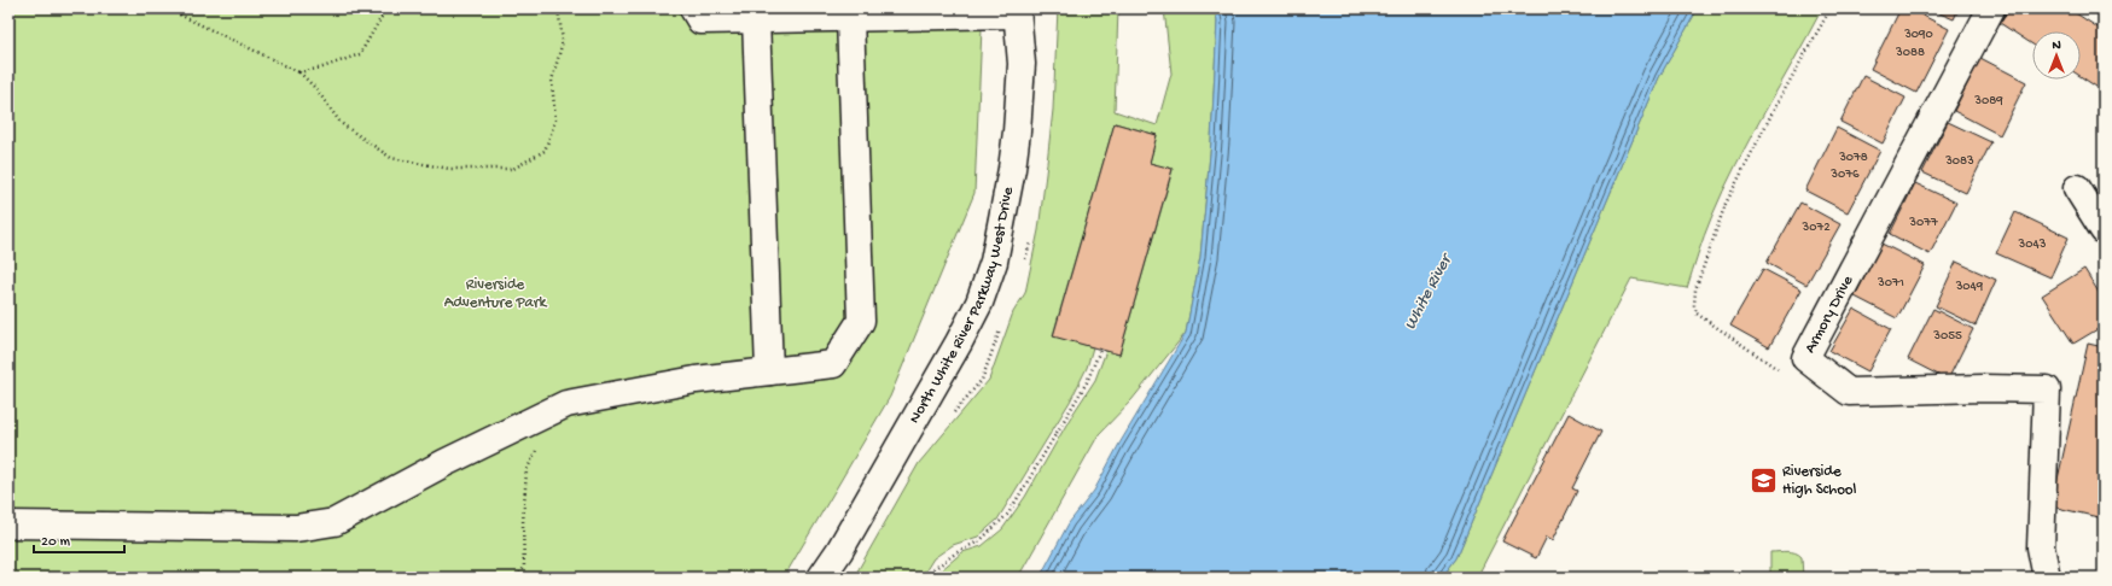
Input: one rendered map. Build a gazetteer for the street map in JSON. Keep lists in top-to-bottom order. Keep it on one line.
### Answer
{"streets":{"street":["North White River Parkway West Drive","Armory Drive"]},"water":["White River"],"parks":["Riverside Adventure Park"],"places":{"school or university":["Riverside High School"]},"house_numbers":["3090","3088","3089","3078","3083","3076","3077","3072","3043","3071","3049","3055"],"scale_bar":"20 m","north":"top"}
